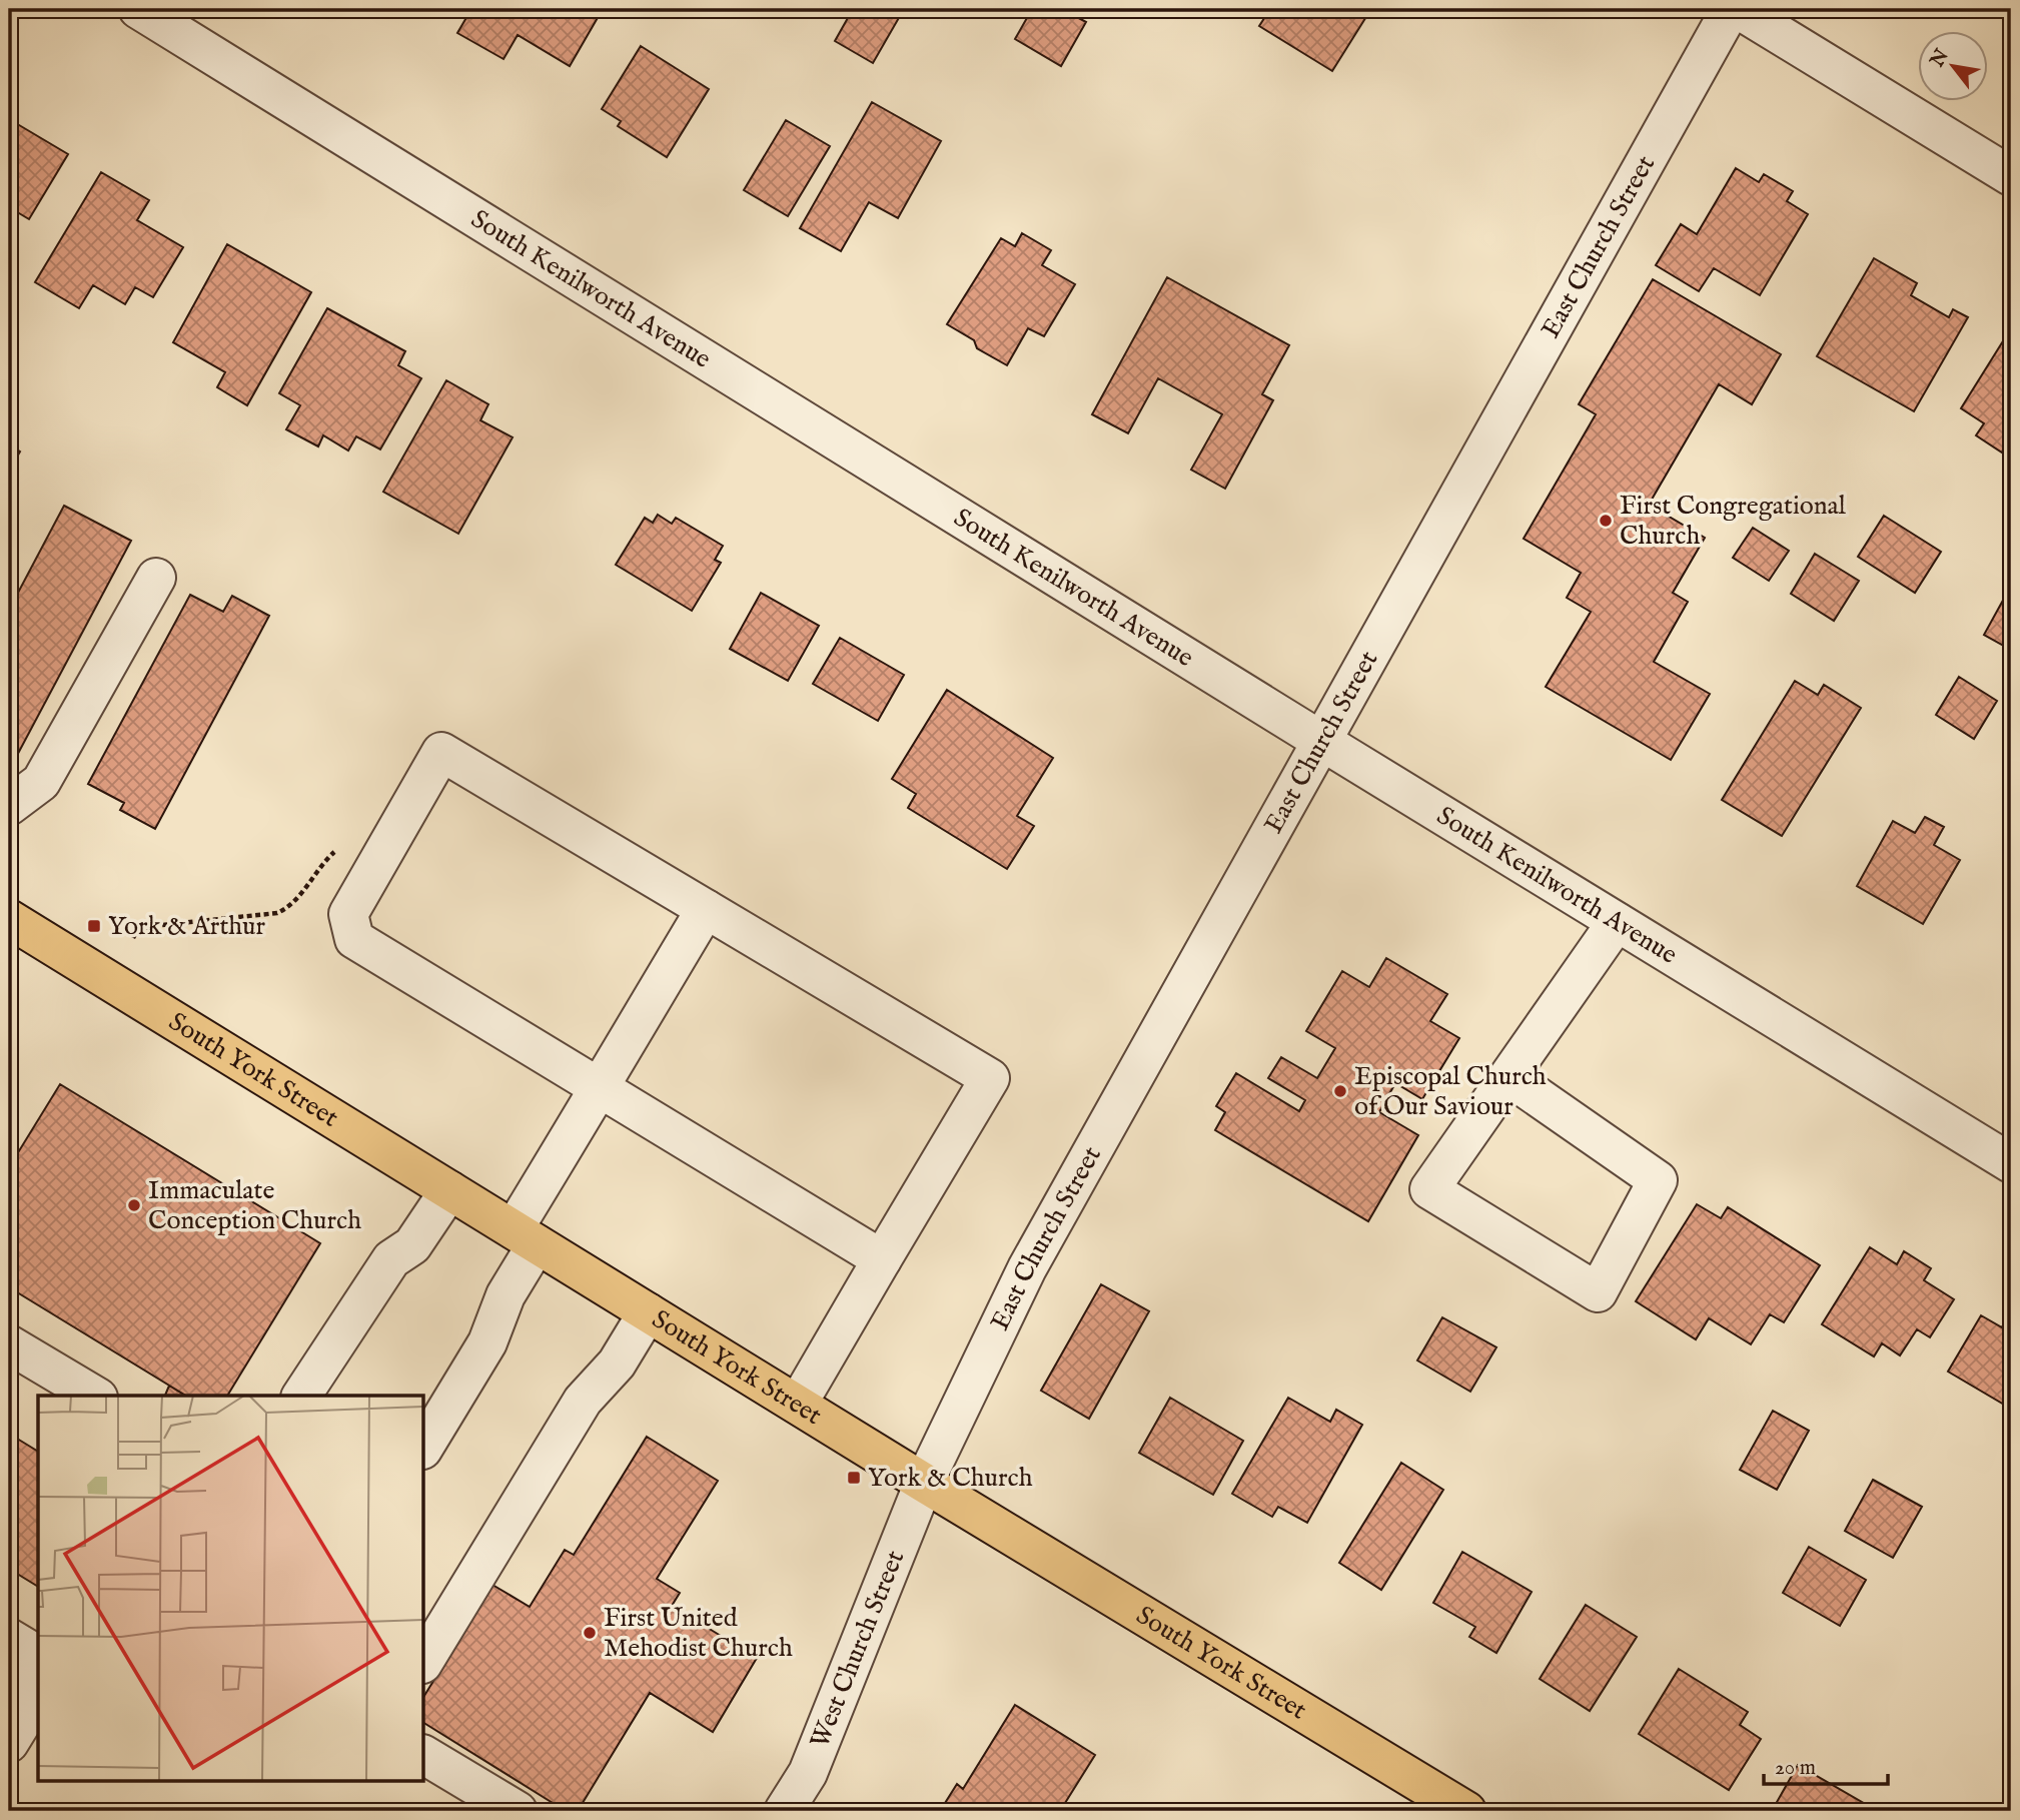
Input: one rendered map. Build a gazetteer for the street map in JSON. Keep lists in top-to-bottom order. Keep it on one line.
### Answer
{"streets":{"main road":["South York Street"],"street":["East Church Street","South Kenilworth Avenue","West Church Street"]},"crossings":[["East Church Street","South Kenilworth Avenue"],["East Church Street","South York Street"],["East Church Street","West Church Street"],["South York Street","West Church Street"]],"places":{"other":["First Congregational Church","Episcopal Church of Our Saviour","Immaculate Conception Church","First United Mehodist Church"],"transit":["York & Arthur","York & Church"]},"scale_bar":"20 m","north":"top left"}
